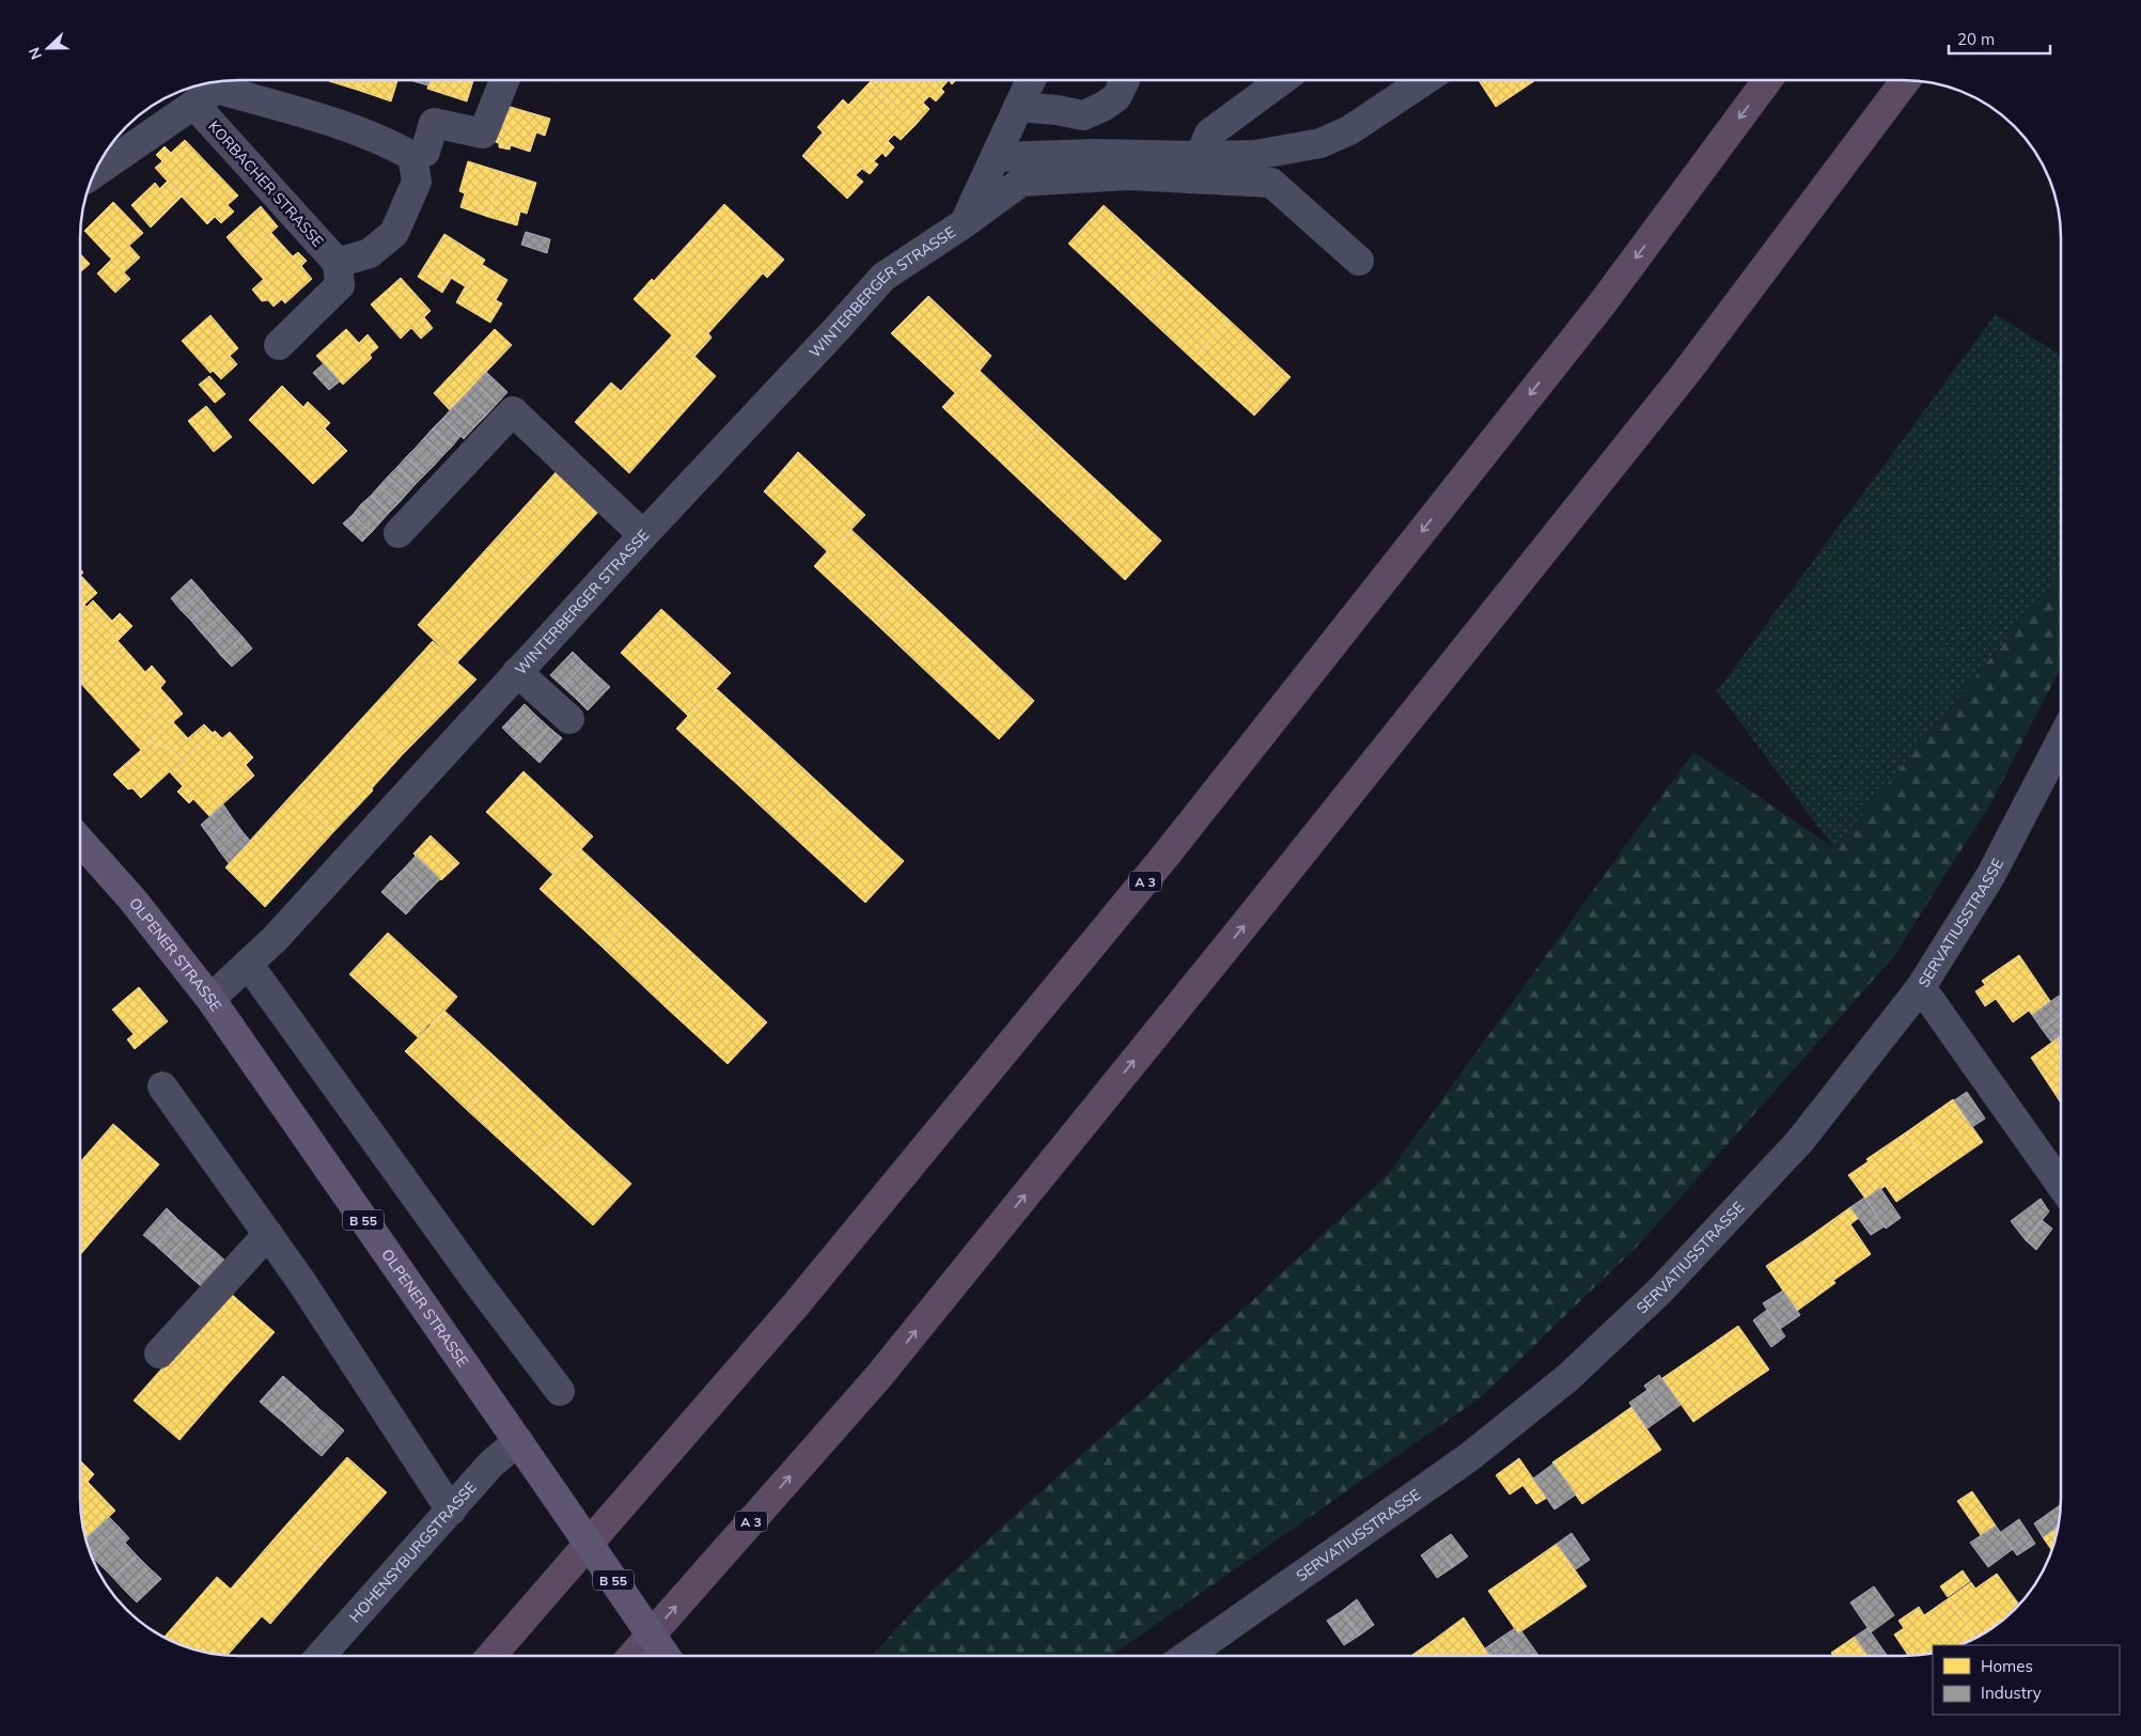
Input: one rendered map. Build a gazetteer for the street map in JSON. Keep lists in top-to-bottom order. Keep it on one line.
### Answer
{"streets":{"highway":["A 3"],"main road":["OLPENER STRASSE","B 55"],"street":["KORBACHER STRASSE","WINTERBERGER STRASSE","SERVATIUSSTRASSE","HOHENSYBURGSTRASSE"]},"crossings":[["WINTERBERGER STRASSE","OLPENER STRASSE"],["OLPENER STRASSE","HOHENSYBURGSTRASSE"]],"legend":["Homes","Industry"],"scale_bar":"20 m","north":"left"}
